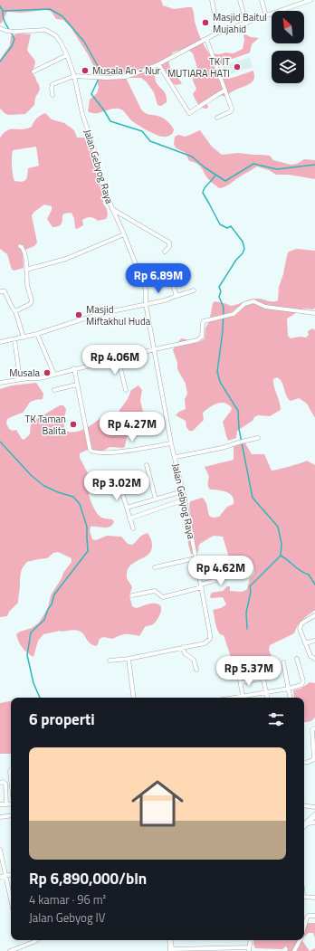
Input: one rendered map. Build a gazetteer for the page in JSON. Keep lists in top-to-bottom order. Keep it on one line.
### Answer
{"streets":{"street":["Jalan Gebyog Raya"]},"places":["Masjid Baitul Mujahid","TK IT MUTIARA HATI","Musala An - Nur","Masjid Miftakhul Huda","Musala","TK Taman Balita"],"north":"top left","page":{"price":["Rp 6.89M","Rp 4.06M","Rp 4.27M","Rp 3.02M","Rp 4.62M","Rp 5.37M"],"heading":"6 properti","list":[{"name":"Rp 6,890,000/bln","note":"4 kamar · 96 m² · Jalan Gebyog IV"}]}}
